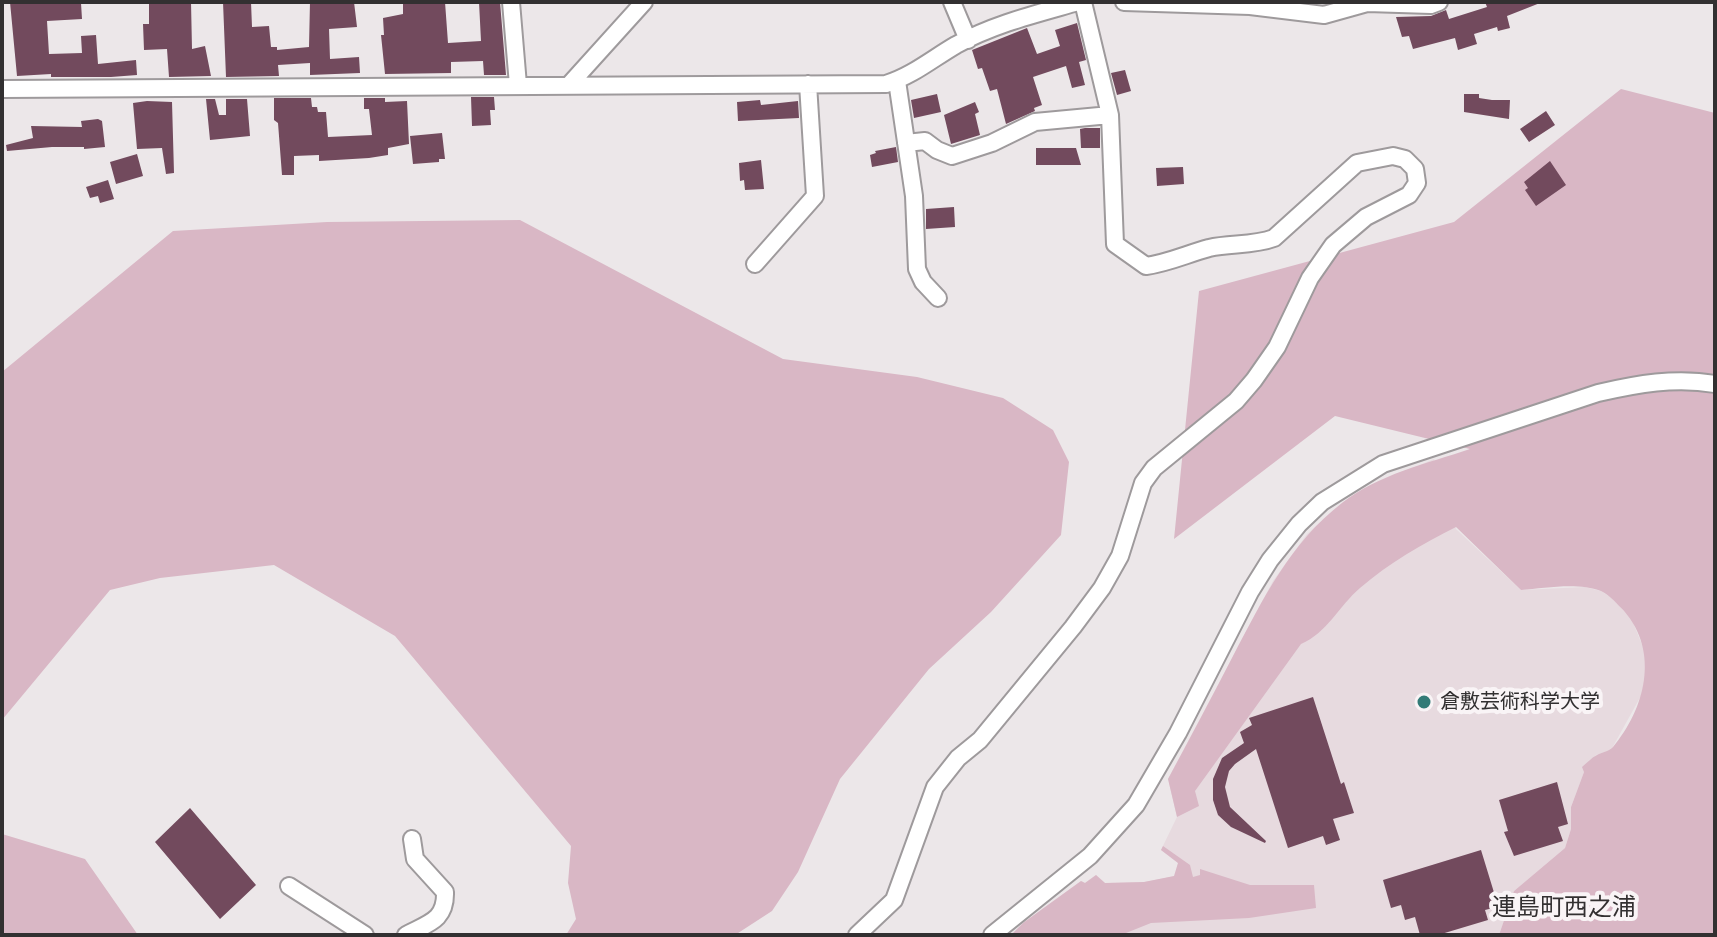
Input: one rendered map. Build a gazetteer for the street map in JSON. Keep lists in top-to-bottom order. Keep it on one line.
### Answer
{"districts":["連島町西之浦"],"places":["倉敷芸術科学大学"]}
